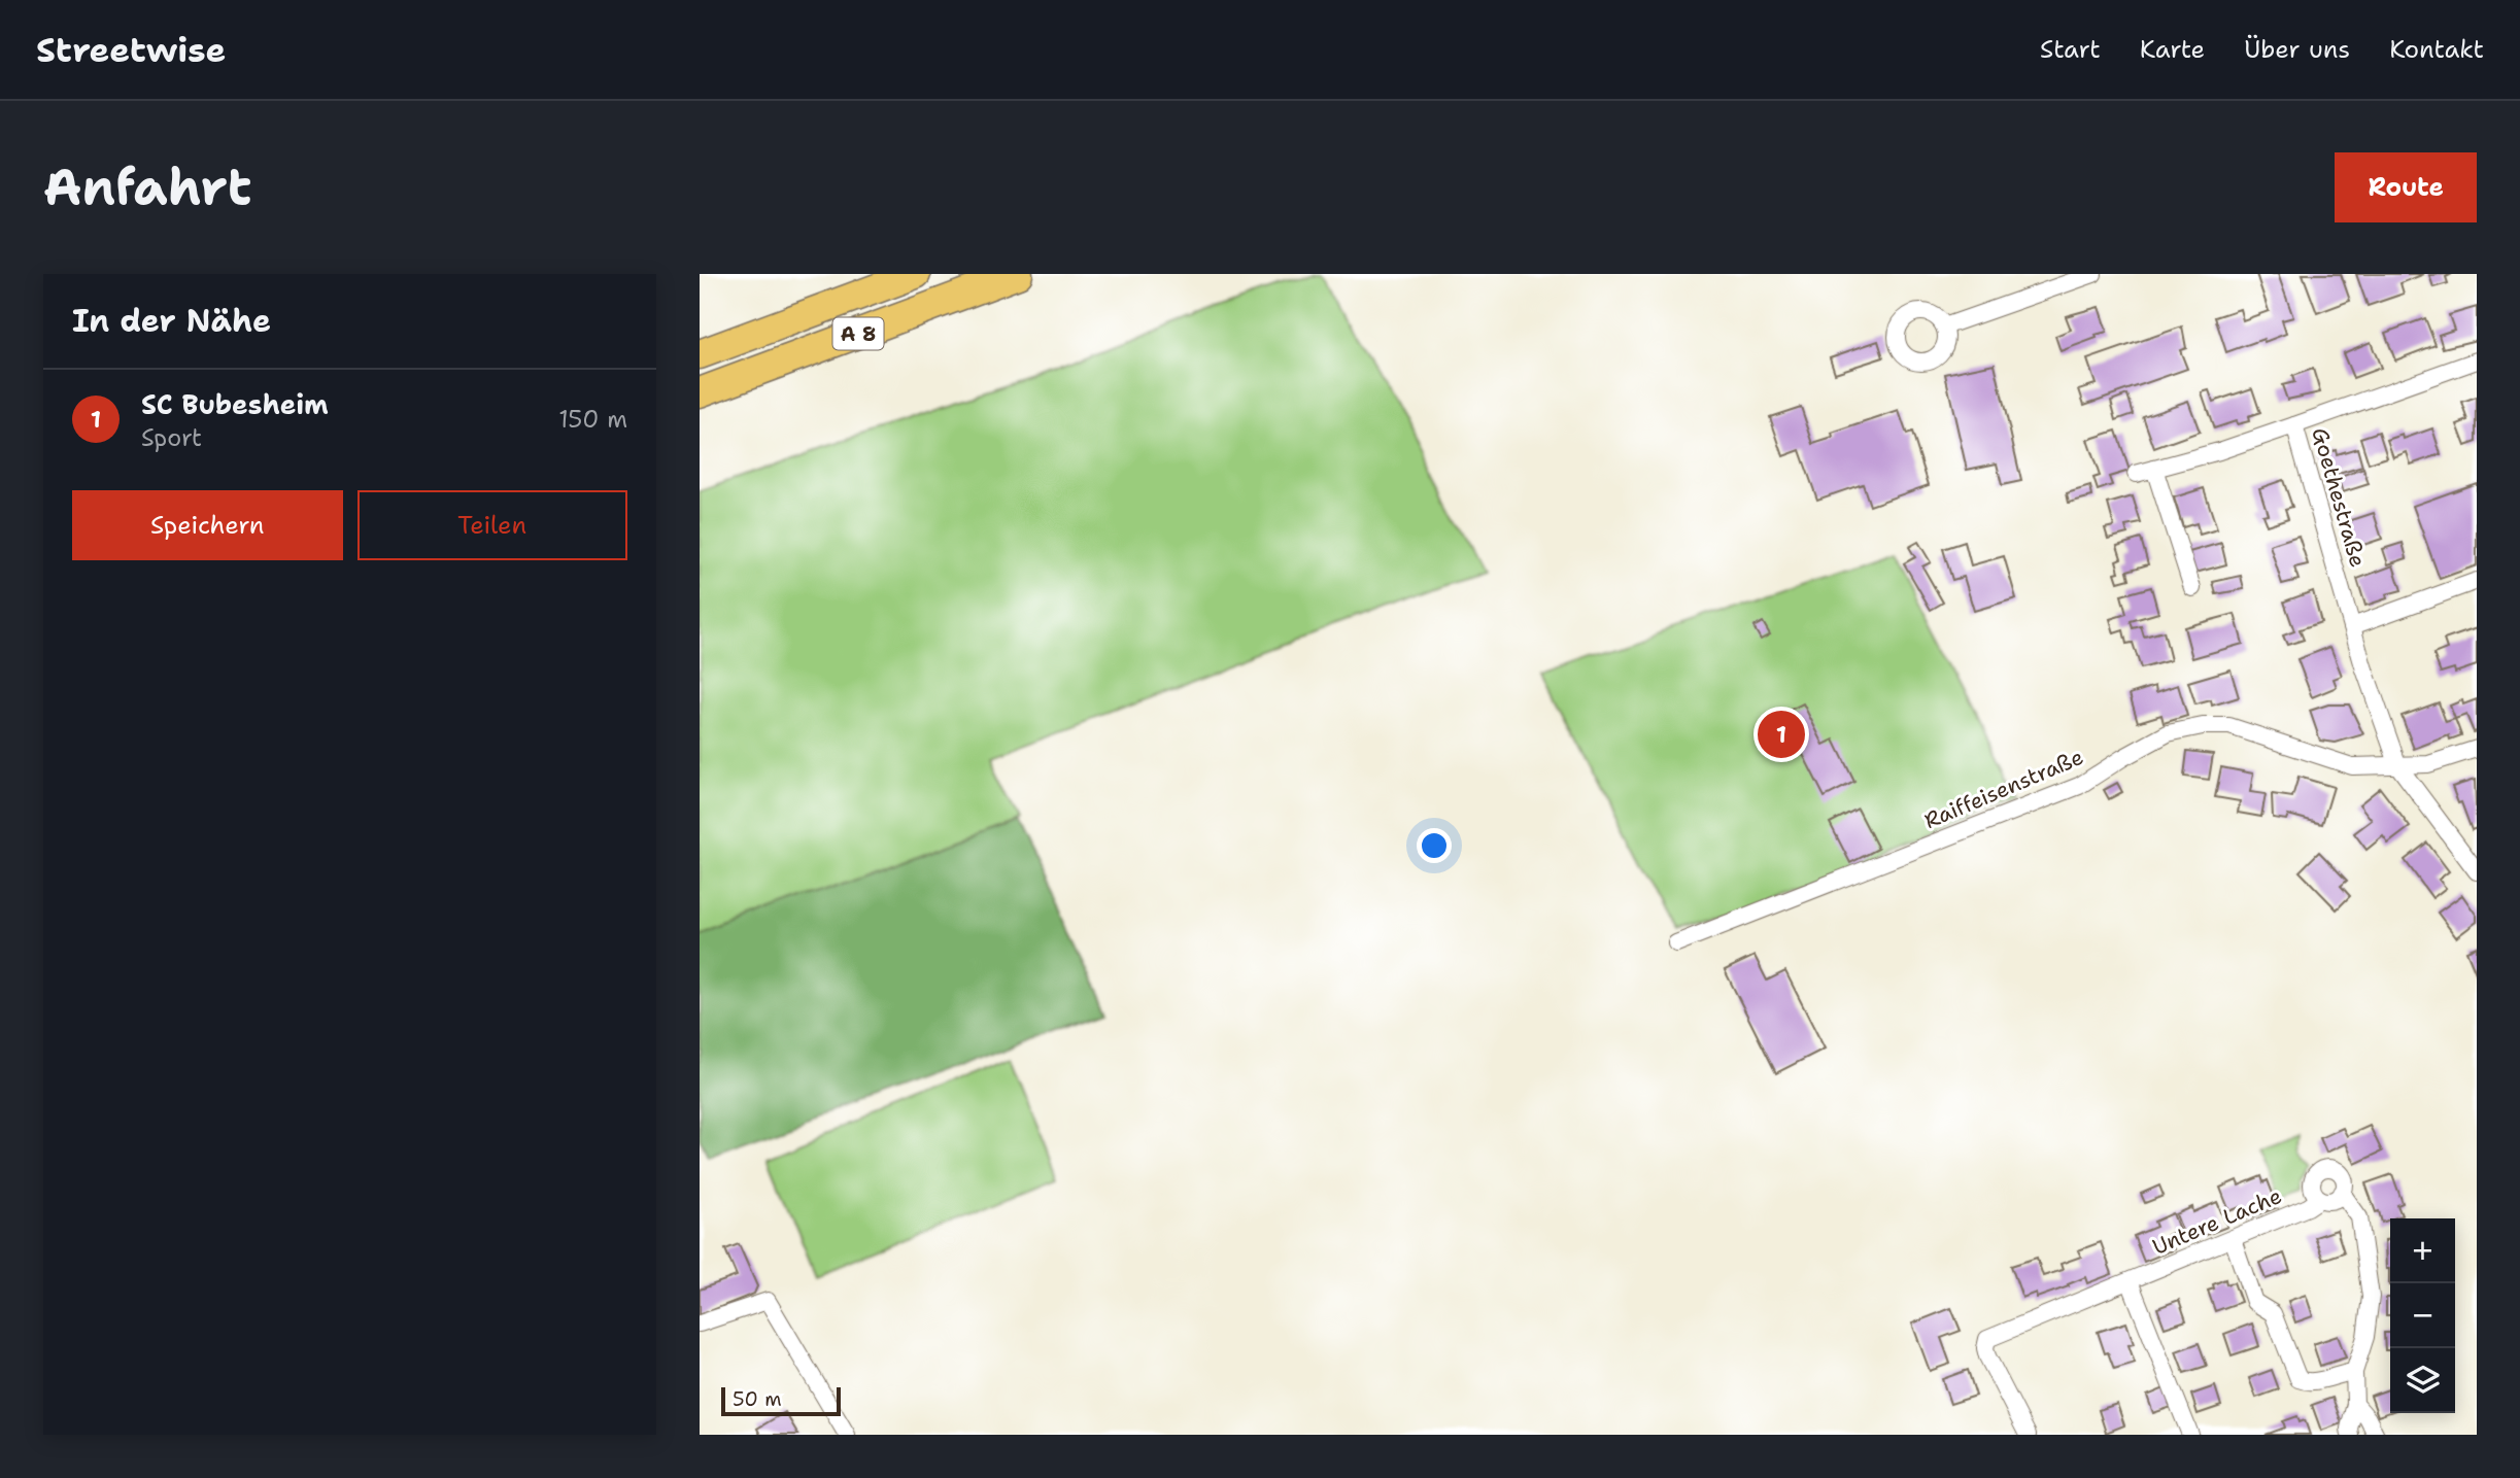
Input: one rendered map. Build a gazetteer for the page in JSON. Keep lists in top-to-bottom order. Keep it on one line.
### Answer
{"streets":{"highway":["A 8"],"street":["Goethestraße","Raiffeisenstraße","Untere Lache"]},"crossings":[["Goethestraße","Raiffeisenstraße"]],"scale_bar":"50 m","page":{"header":"Streetwise","nav":["Start","Karte","Über uns","Kontakt"],"buttons":["Route",["Speichern","Teilen"]],"title":"Anfahrt","heading":"In der Nähe","list":[{"mark":"1","name":"SC Bubesheim","note":"Sport","value":"150 m"}],"pins":"1","map_buttons":["+","−"],"scale":"50 m"}}
